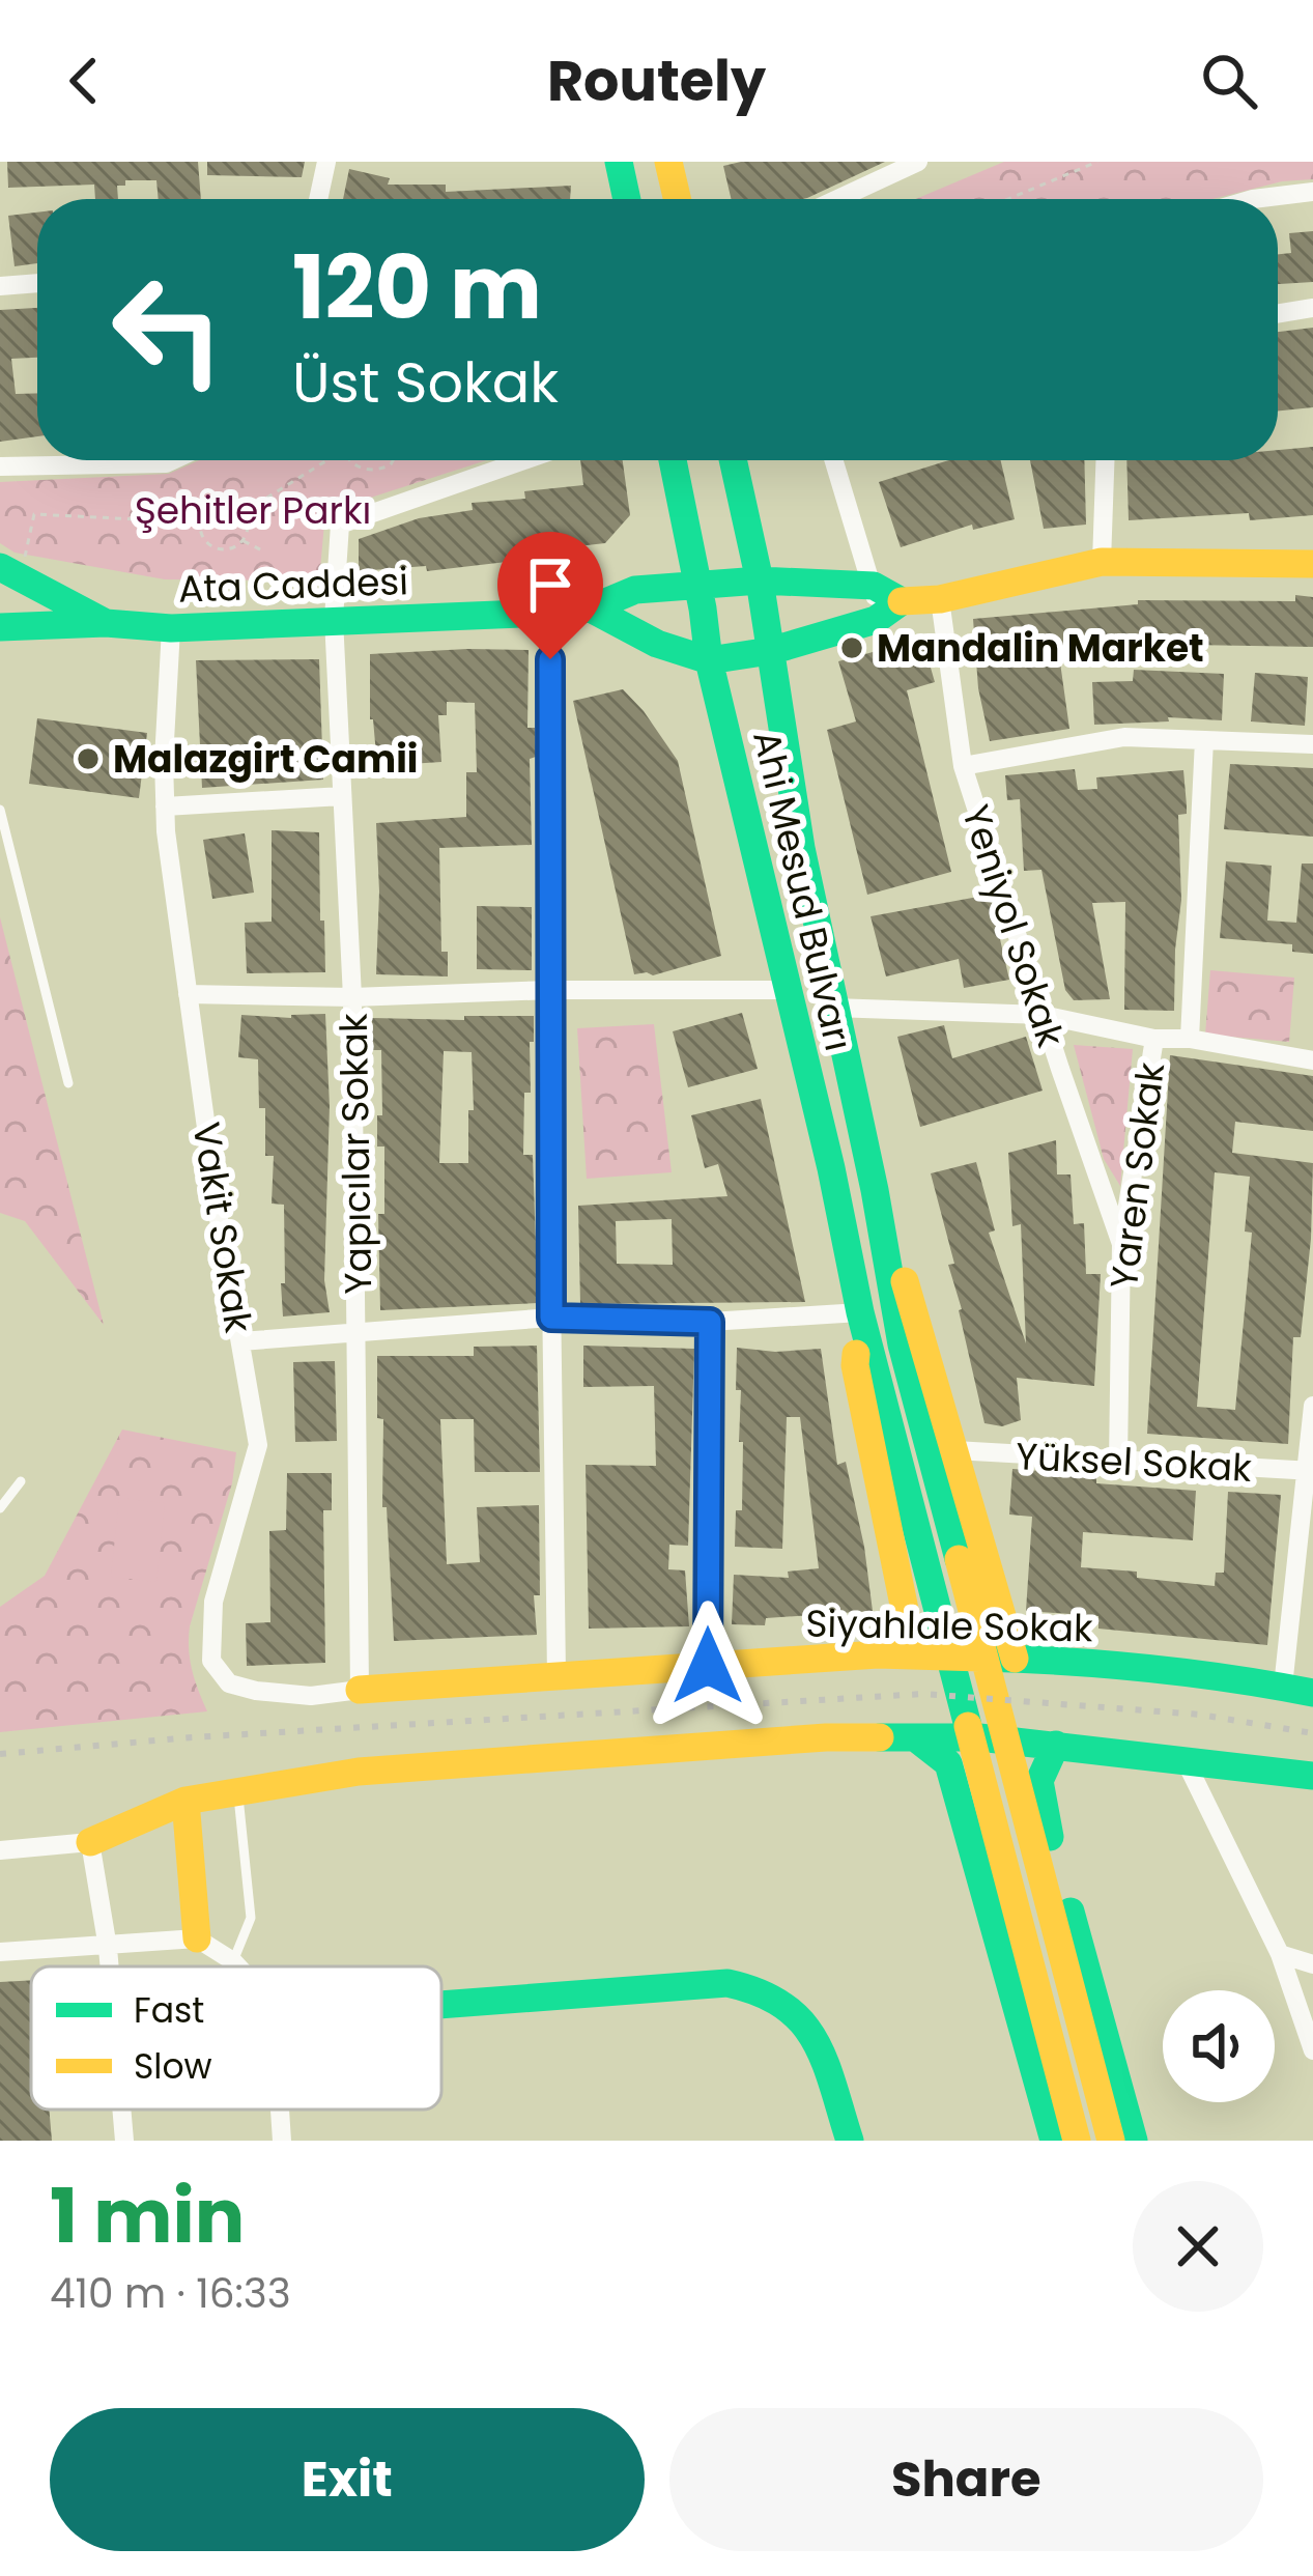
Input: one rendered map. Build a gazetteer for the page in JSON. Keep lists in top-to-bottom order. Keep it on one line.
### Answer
{"streets":{"main road":["Ata Caddesi","Ahi Mesud Bulvarı","Siyahlale Sokak"],"street":["Yeniyol Sokak","Yapıcılar Sokak","Yaren Sokak","Vakit Sokak","Yüksel Sokak"]},"crossings":[["Ata Caddesi","Ahi Mesud Bulvarı"],["Ata Caddesi","Yapıcılar Sokak"],["Ata Caddesi","Vakit Sokak"],["Yeniyol Sokak","Yaren Sokak"],["Yapıcılar Sokak","Vakit Sokak"],["Yapıcılar Sokak","Siyahlale Sokak"],["Yaren Sokak","Yüksel Sokak"],["Vakit Sokak","Siyahlale Sokak"]],"parks":["Şehitler Parkı"],"places":["Mandalin Market","Malazgirt Camii"],"legend":["Fast","Slow"],"page":{"header":"Routely","turn":["120 m","Üst Sokak"],"heading":["1 min","410 m · 16:33"],"buttons":["Exit","Share"]}}
